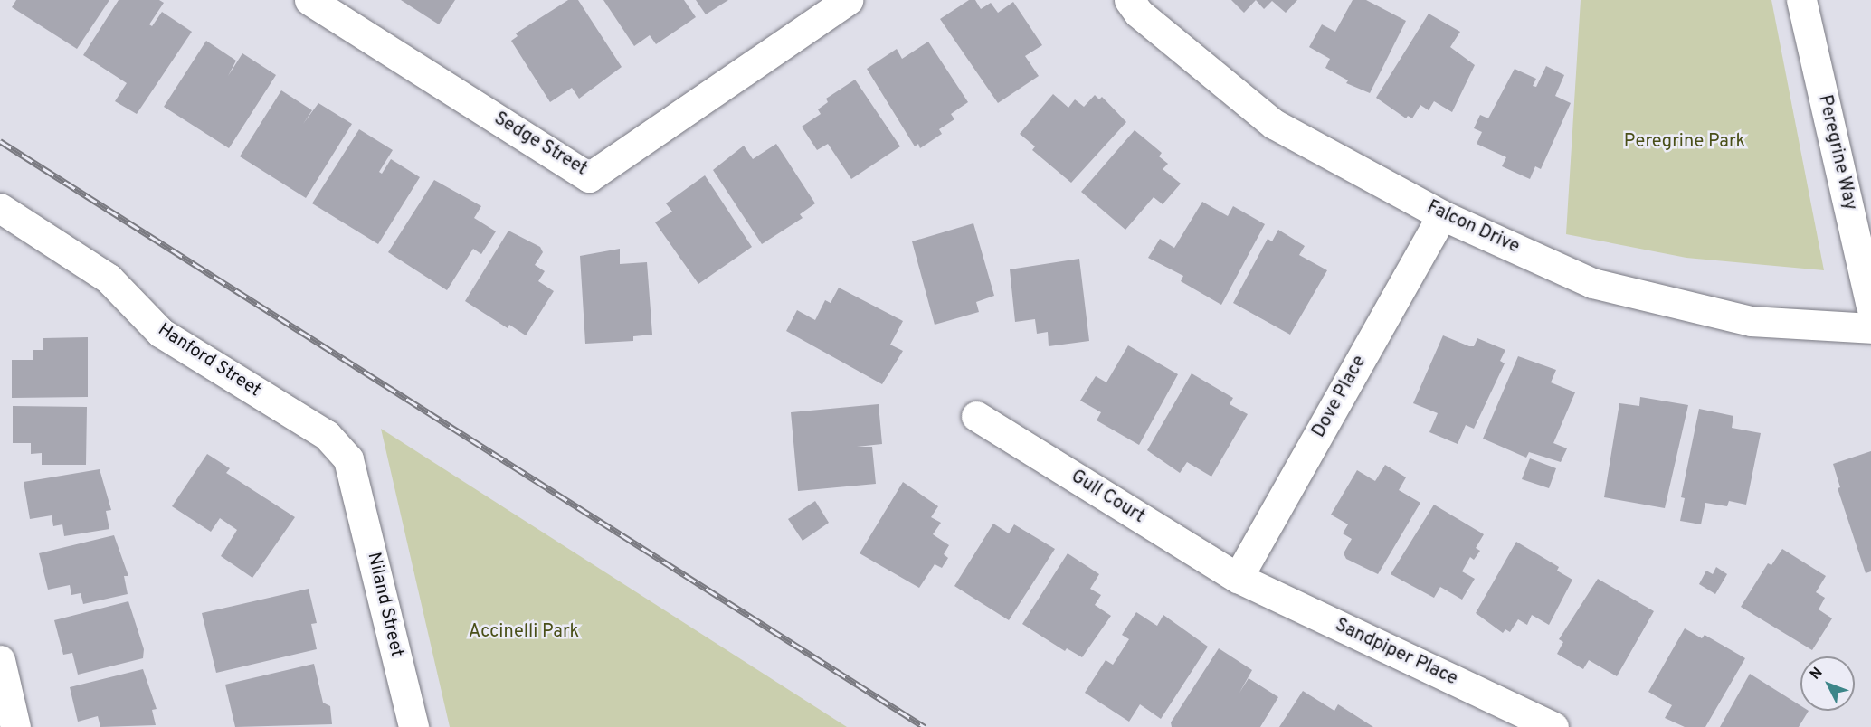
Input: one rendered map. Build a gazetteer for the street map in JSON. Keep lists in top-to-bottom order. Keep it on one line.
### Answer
{"streets":{"street":["Sedge Street","Peregrine Way","Falcon Drive","Hanford Street","Dove Place","Gull Court","Niland Street","Sandpiper Place"]},"crossings":[["Falcon Drive","Dove Place"],["Hanford Street","Niland Street"],["Dove Place","Gull Court"],["Dove Place","Sandpiper Place"],["Gull Court","Sandpiper Place"]],"parks":["Peregrine Park","Accinelli Park"],"north":"top left"}
